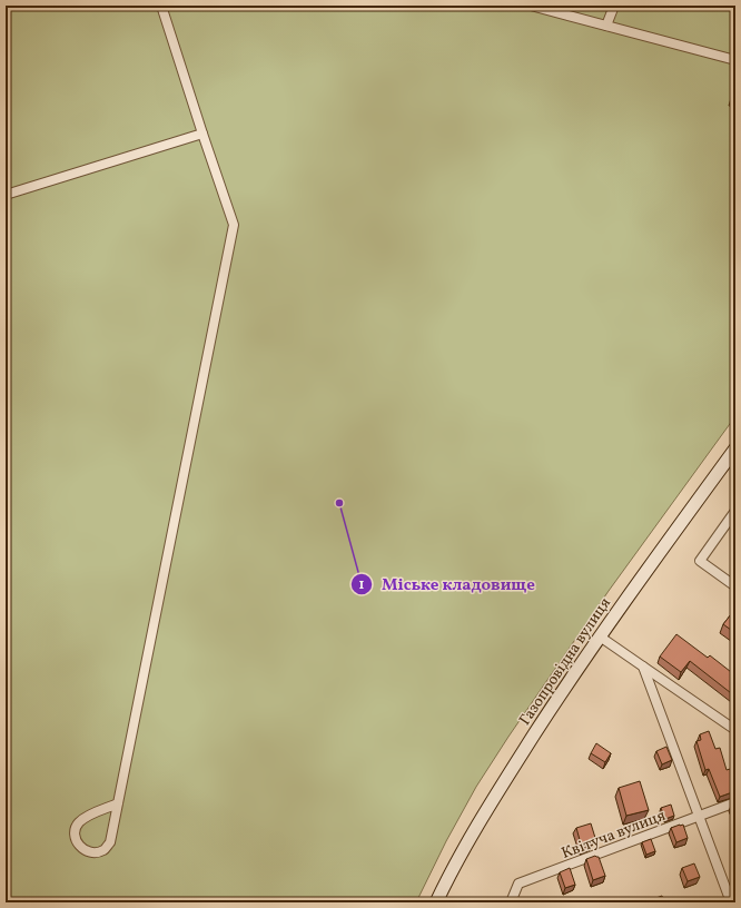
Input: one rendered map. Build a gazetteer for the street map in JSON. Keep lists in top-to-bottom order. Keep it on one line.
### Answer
{"streets":{"main road":["Газопровідна вулиця"],"street":["Квітуча вулиця"]},"places":["Міське кладовище"]}
